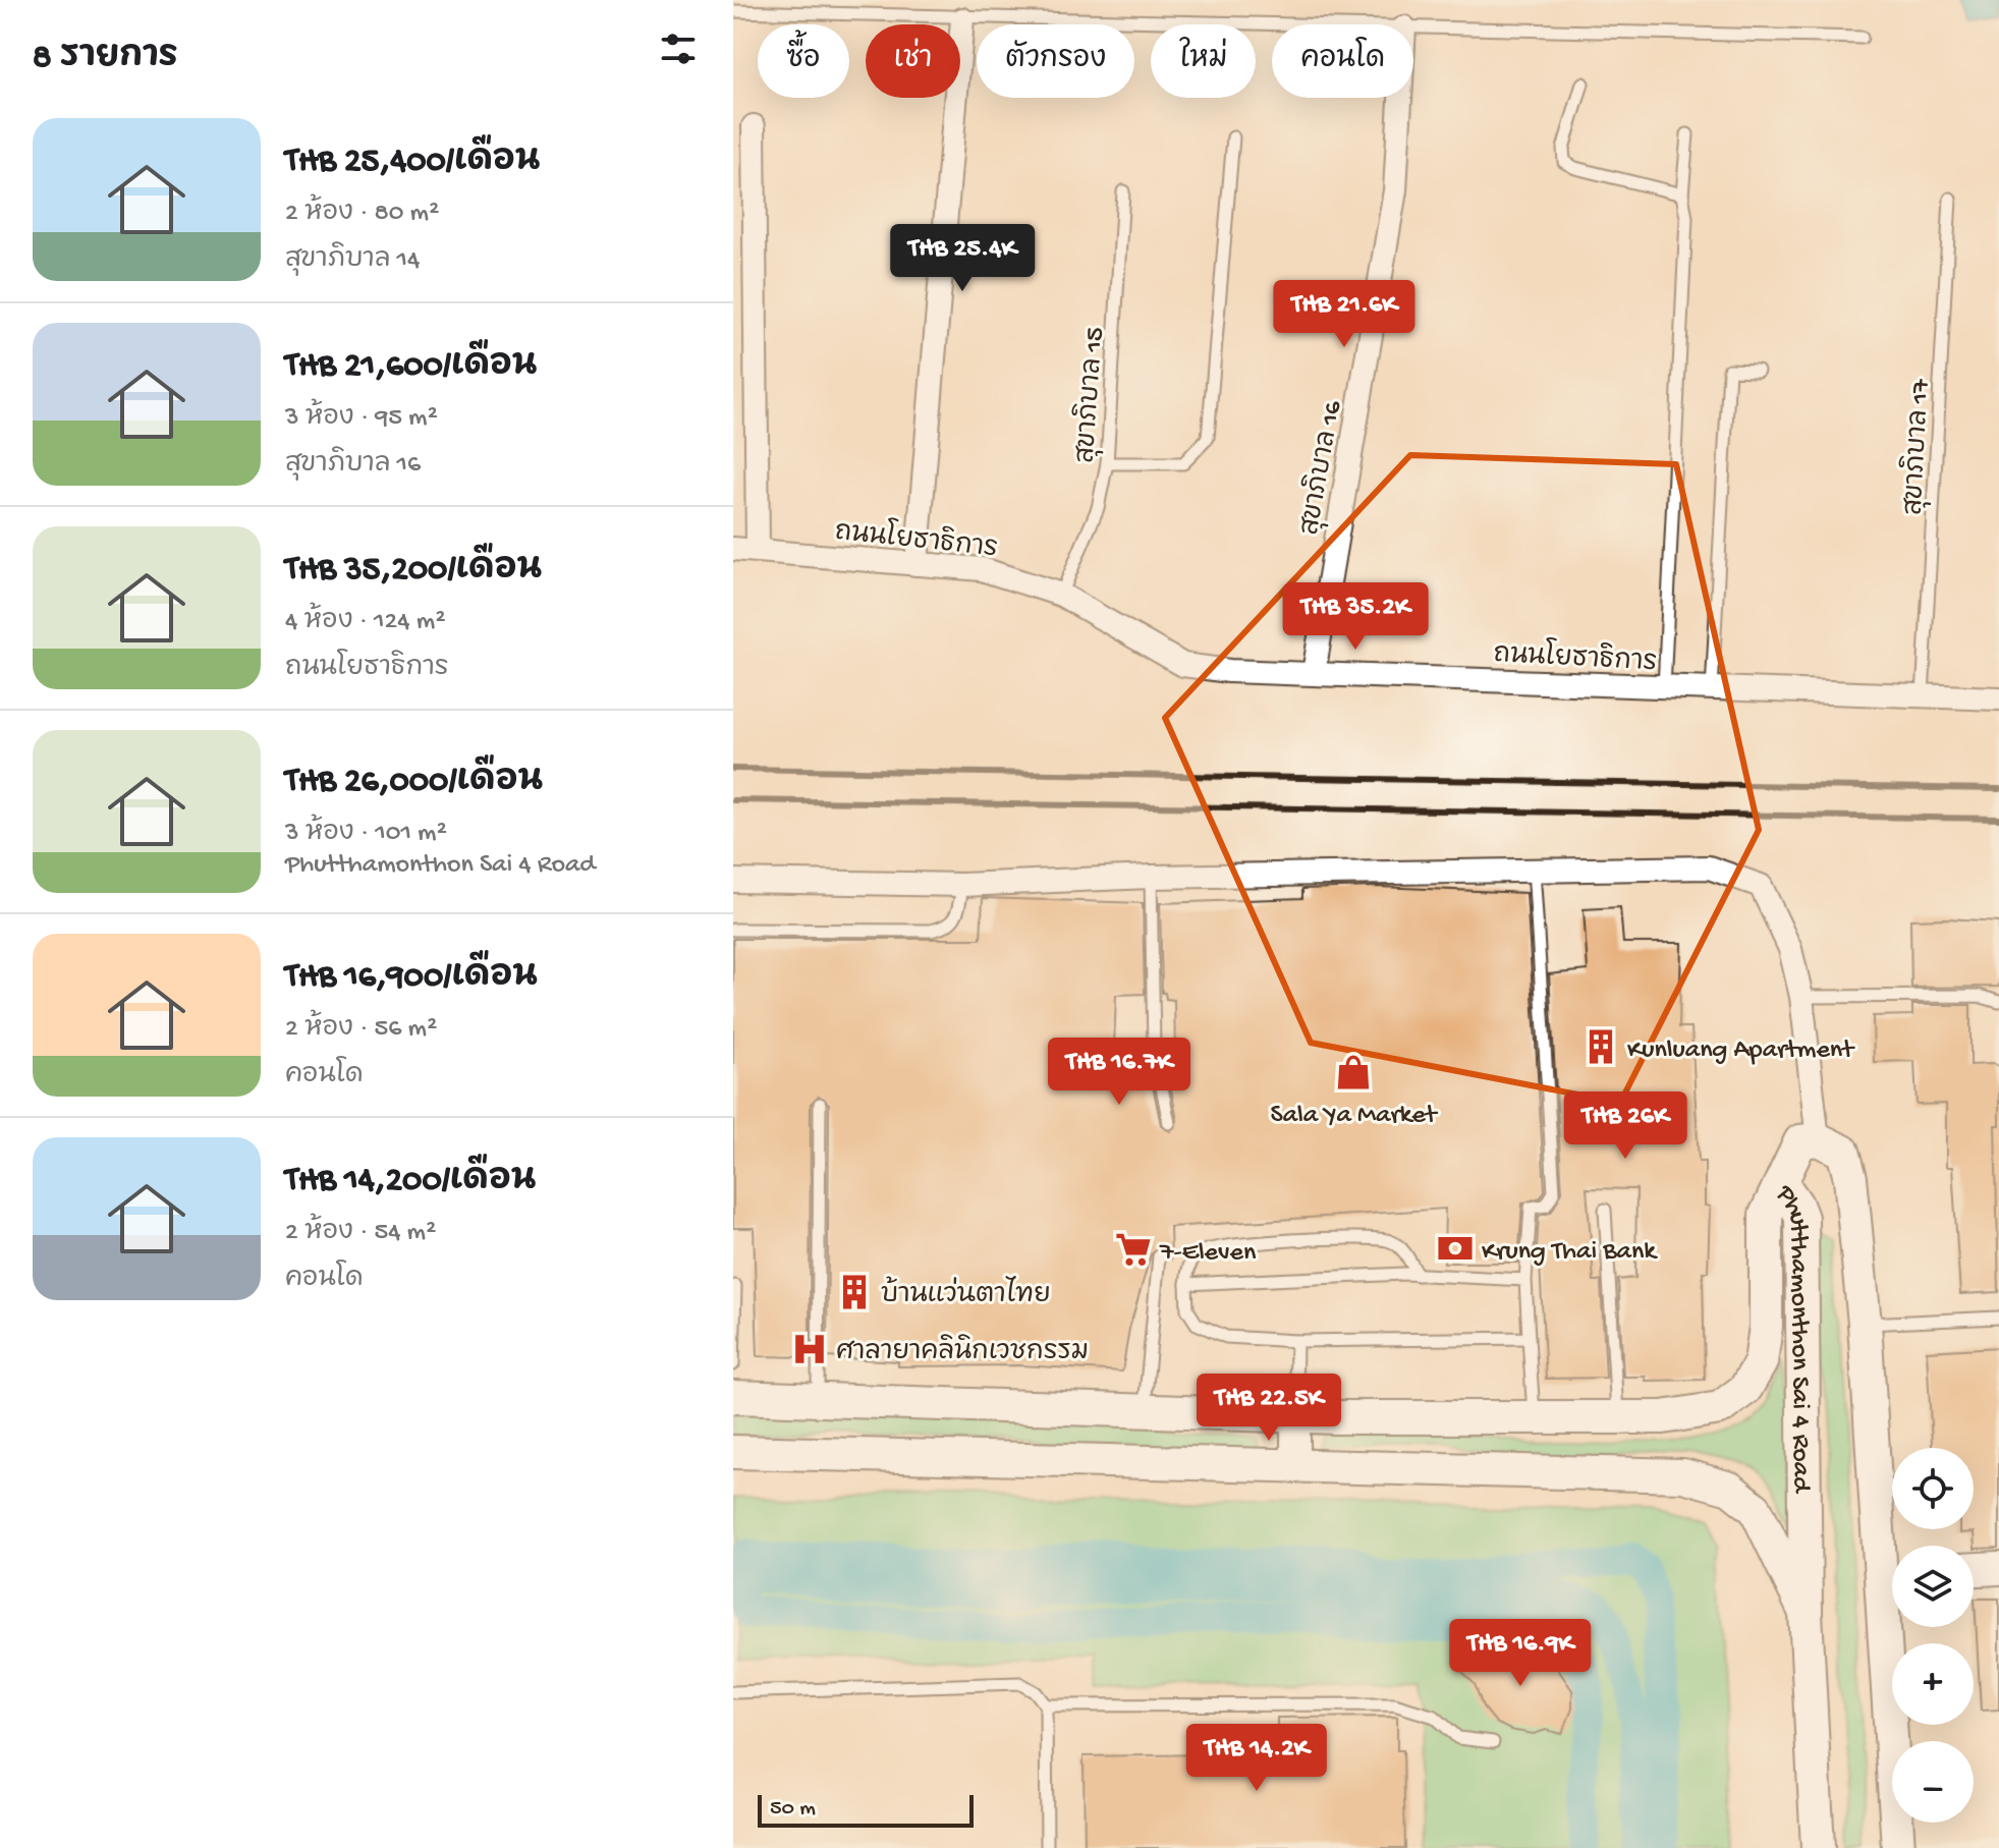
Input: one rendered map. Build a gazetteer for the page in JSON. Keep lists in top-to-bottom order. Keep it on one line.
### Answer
{"streets":{"main road":["Phutthamonthon Sai 4 Road"],"street":["สุขาภิบาล 16","ถนนโยธาธิการ"],"lane":["สุขาภิบาล 15","สุขาภิบาล 17"]},"crossings":[["สุขาภิบาล 15","ถนนโยธาธิการ"],["สุขาภิบาล 17","ถนนโยธาธิการ"],["สุขาภิบาล 16","ถนนโยธาธิการ"]],"places":{"building":["Kunluang Apartment","บ้านแว่นตาไทย"],"shop":["Sala Ya Market"],"bank":["Krung Thai Bank"],"supermarket":["7-Eleven"],"hospital":["ศาลายาคลินิกเวชกรรม"]},"scale_bar":"50 m","page":{"heading":"8 รายการ","chip":["ซื้อ","เช่า","ตัวกรอง","ใหม่","คอนโด"],"list":[{"name":"THB 25,400/เดือน","note":"2 ห้อง · 80 m² · สุขาภิบาล 14"},{"name":"THB 21,600/เดือน","note":"3 ห้อง · 95 m² · สุขาภิบาล 16"},{"name":"THB 35,200/เดือน","note":"4 ห้อง · 124 m² · ถนนโยธาธิการ"},{"name":"THB 26,000/เดือน","note":"3 ห้อง · 101 m² · Phutthamonthon Sai 4 Road"},{"name":"THB 16,900/เดือน","note":"2 ห้อง · 56 m² · คอนโด"},{"name":"THB 14,200/เดือน","note":"2 ห้อง · 54 m² · คอนโด"}],"price":["THB 25.4K","THB 21.6K","THB 35.2K","THB 16.7K","THB 26K","THB 22.5K","THB 16.9K","THB 14.2K"],"map_buttons":["+","−"],"scale":"50 m"}}
